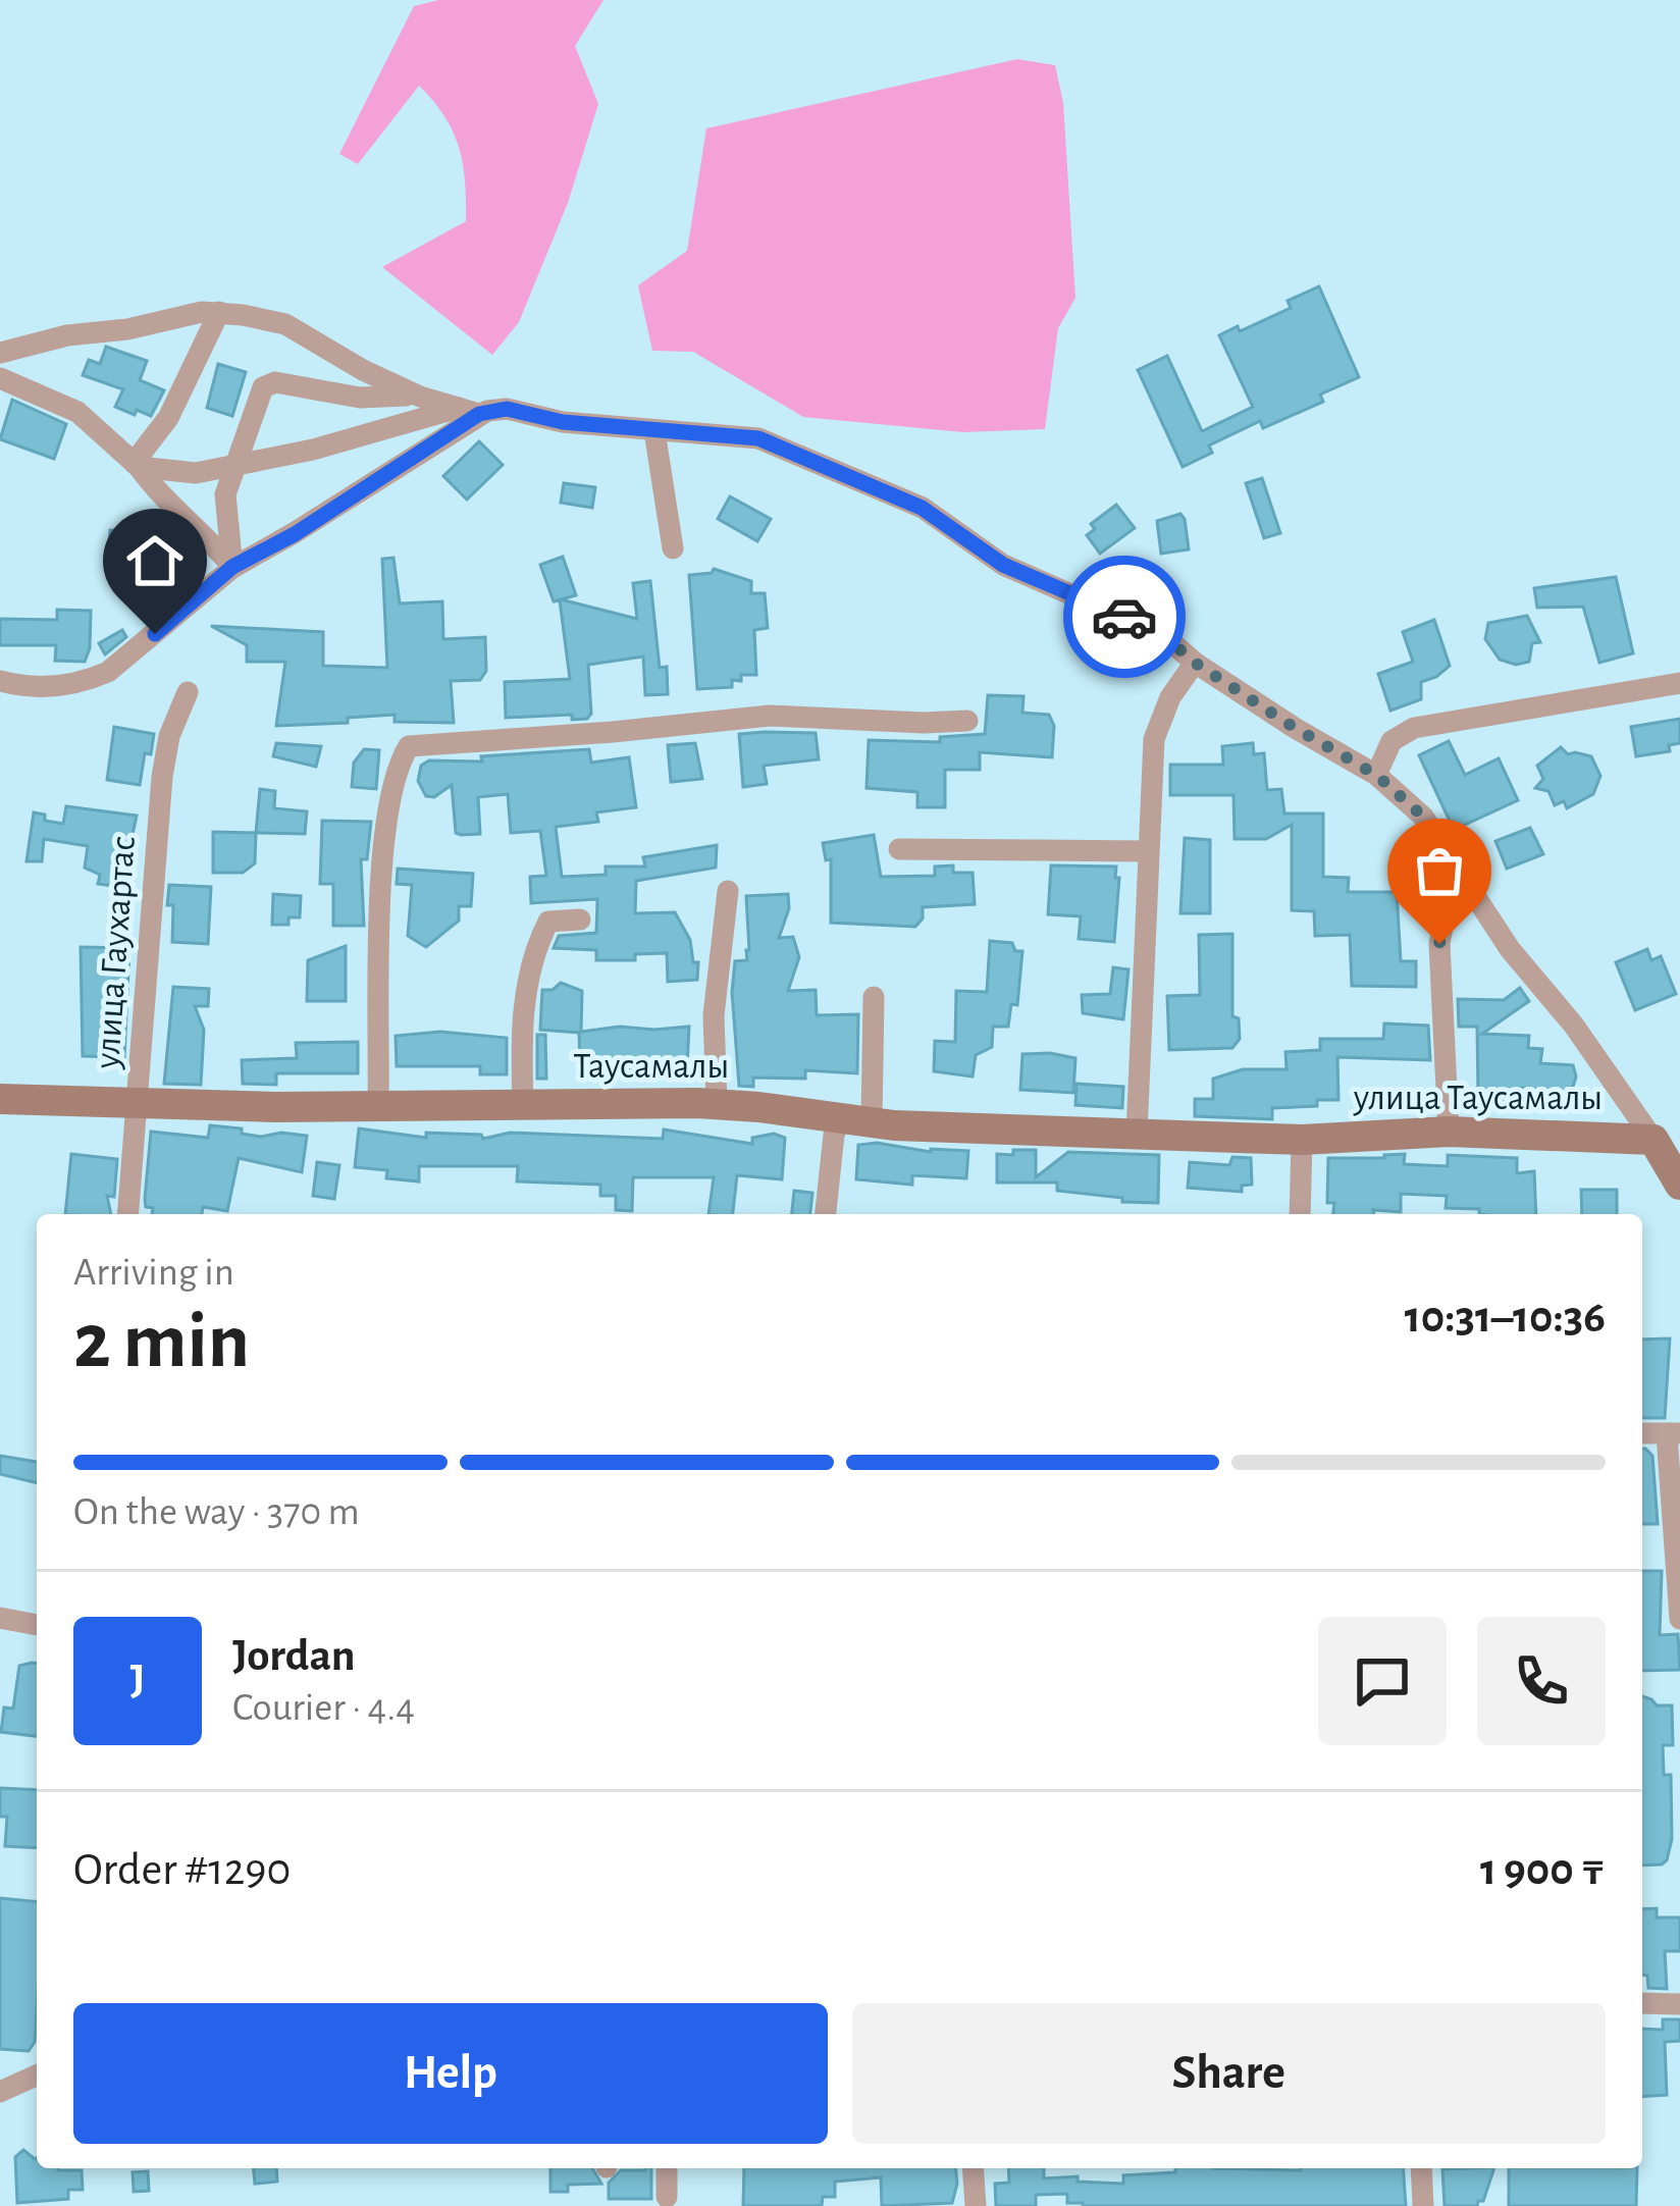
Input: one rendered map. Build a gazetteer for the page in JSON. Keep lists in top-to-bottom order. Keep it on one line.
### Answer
{"streets":{"street":["улица Гаухартас","Таусамалы","улица Таусамалы"]},"crossings":[["улица Гаухартас","Таусамалы"],["Таусамалы","улица Таусамалы"]],"page":{"heading":["2 min","Arriving in","10:31–10:36"],"panel":["Jordan","Courier · 4.4","Order #1290","1 900 ₸"],"bar":"On the way · 370 m","round":"J","buttons":["Help","Share"]}}
